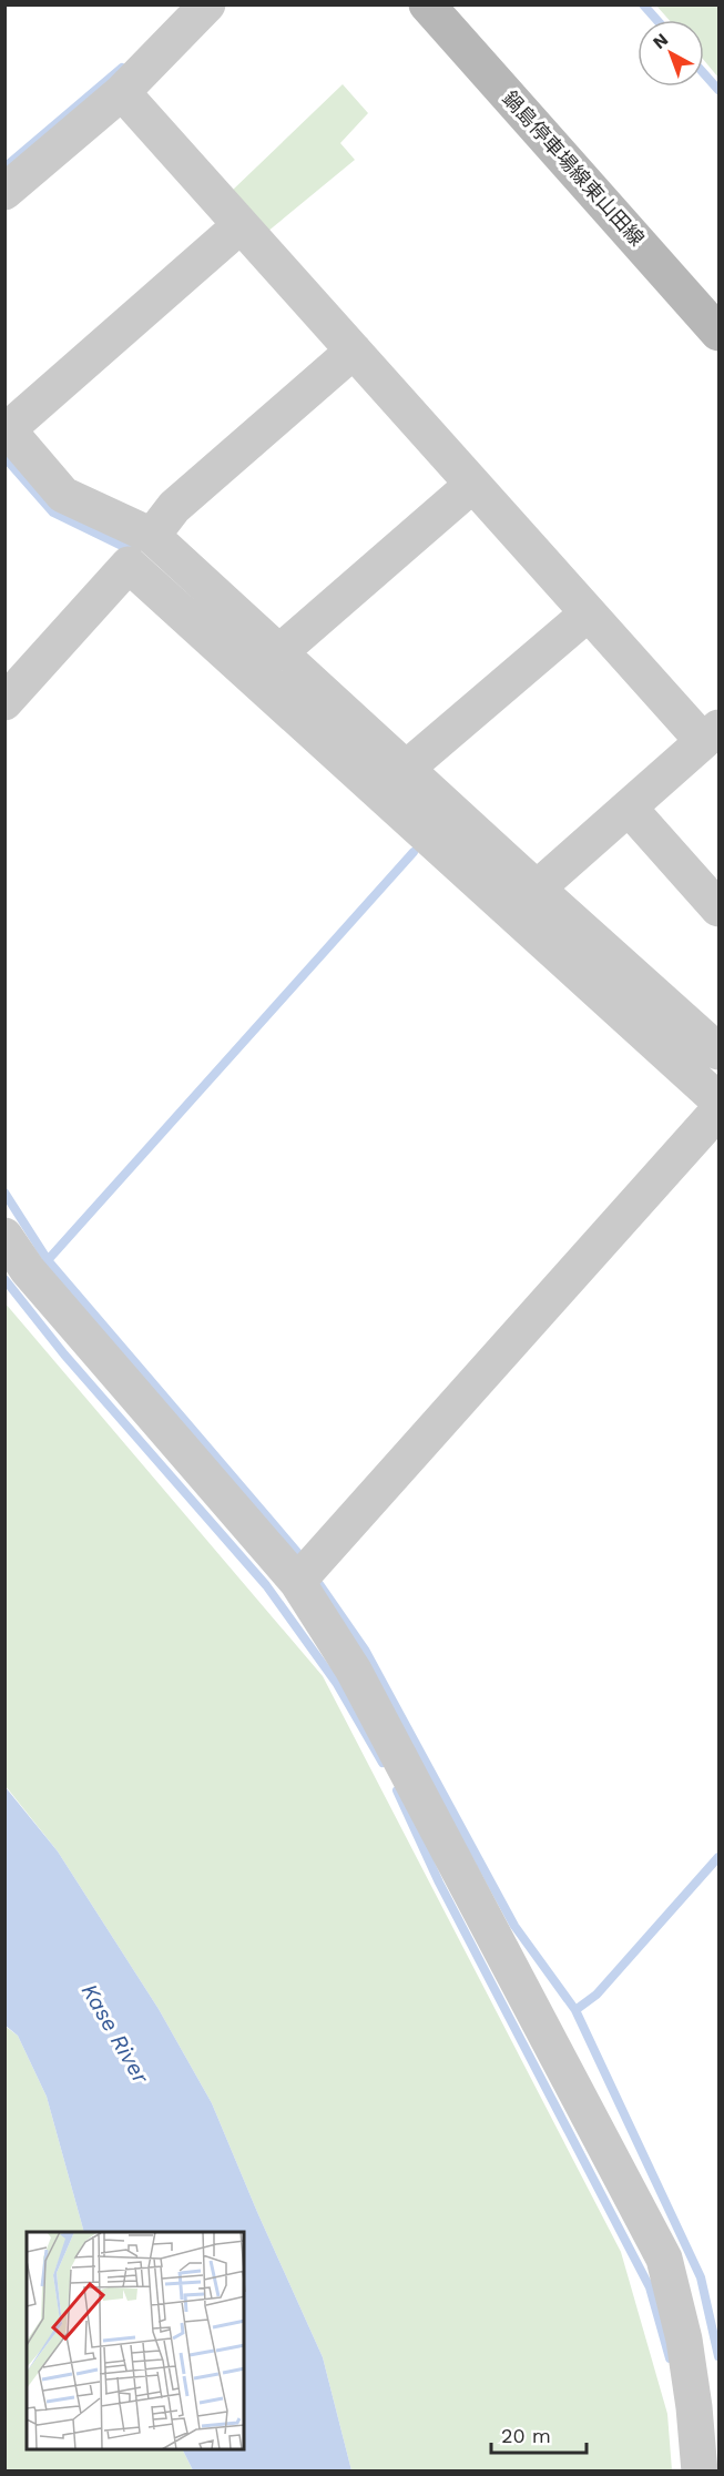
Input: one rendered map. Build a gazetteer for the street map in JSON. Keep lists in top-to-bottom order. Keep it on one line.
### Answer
{"streets":{"main road":["鍋島停車場線東山田線"]},"water":["Kase River"],"scale_bar":"20 m","north":"top left"}
